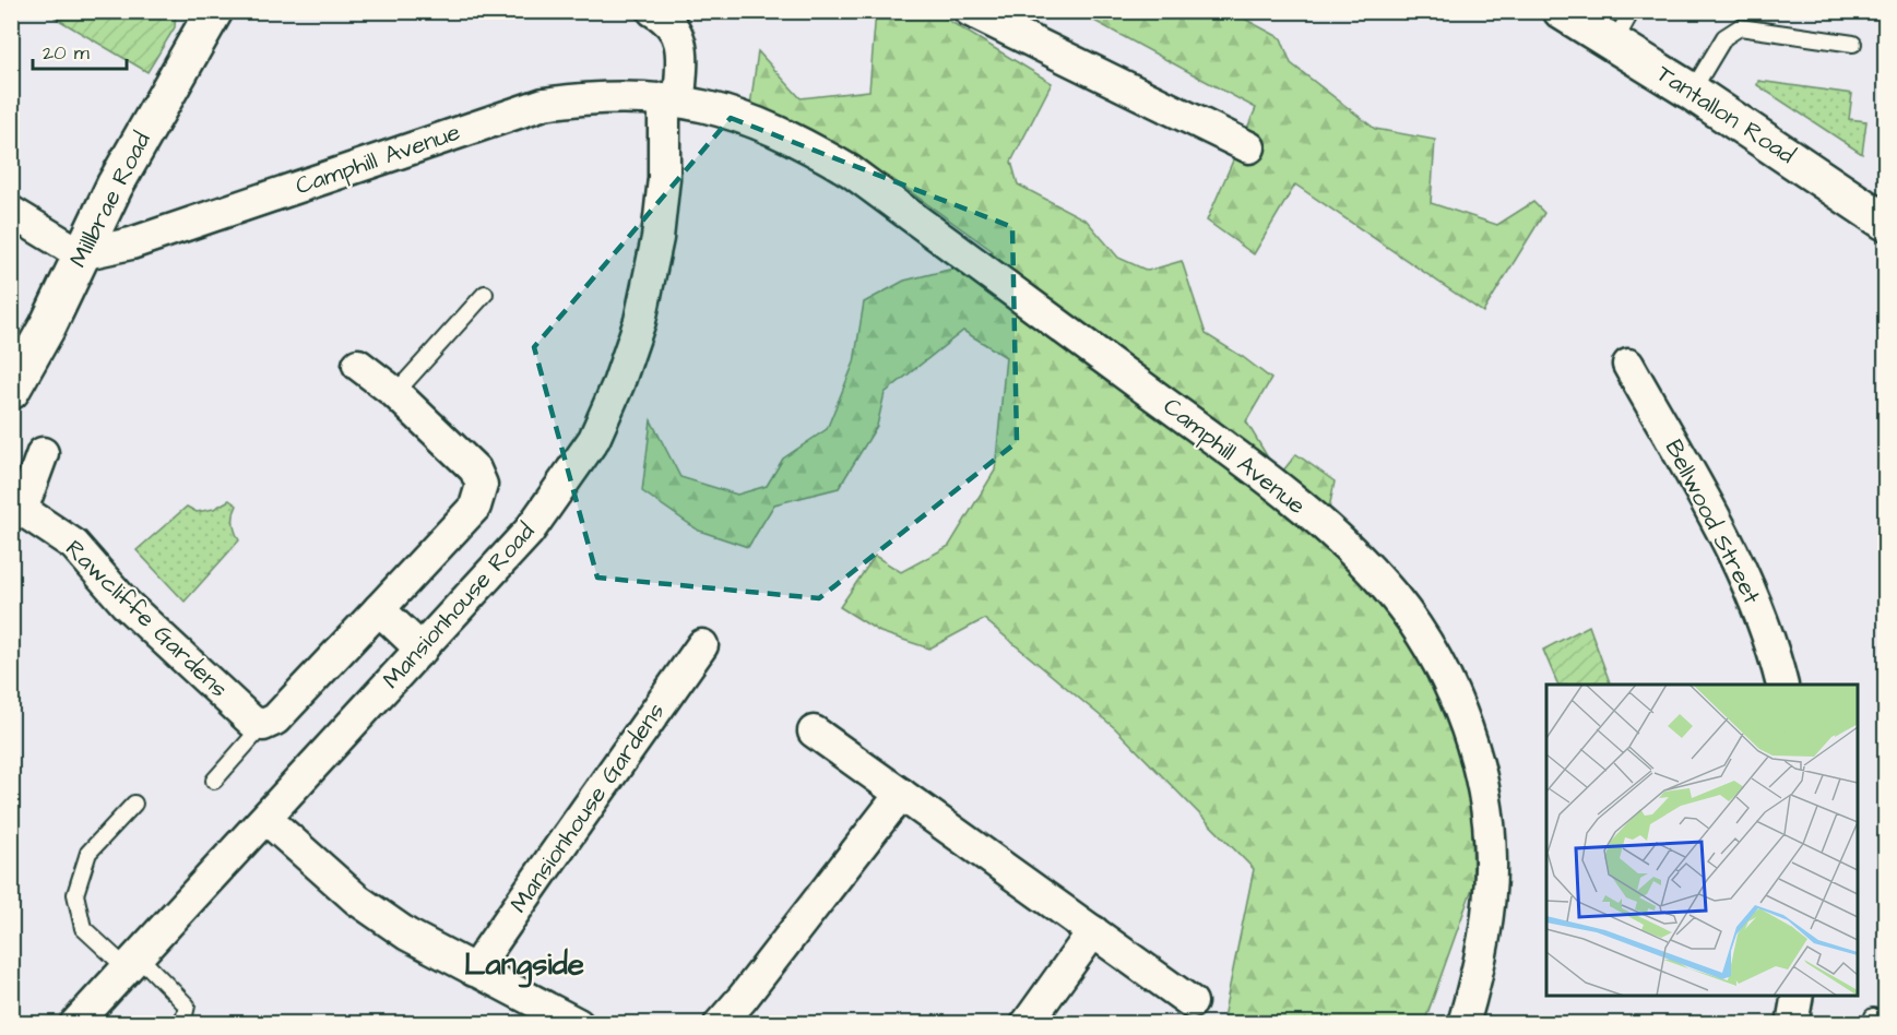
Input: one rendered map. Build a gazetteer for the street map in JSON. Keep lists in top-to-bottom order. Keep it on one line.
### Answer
{"streets":{"street":["Tantallon Road","Camphill Avenue","Millbrae Road","Bellwood Street","Mansionhouse Road","Rawcliffe Gardens","Mansionhouse Gardens"]},"crossings":[["Camphill Avenue","Millbrae Road"],["Camphill Avenue","Mansionhouse Road"]],"districts":["Langside"],"scale_bar":"20 m"}
